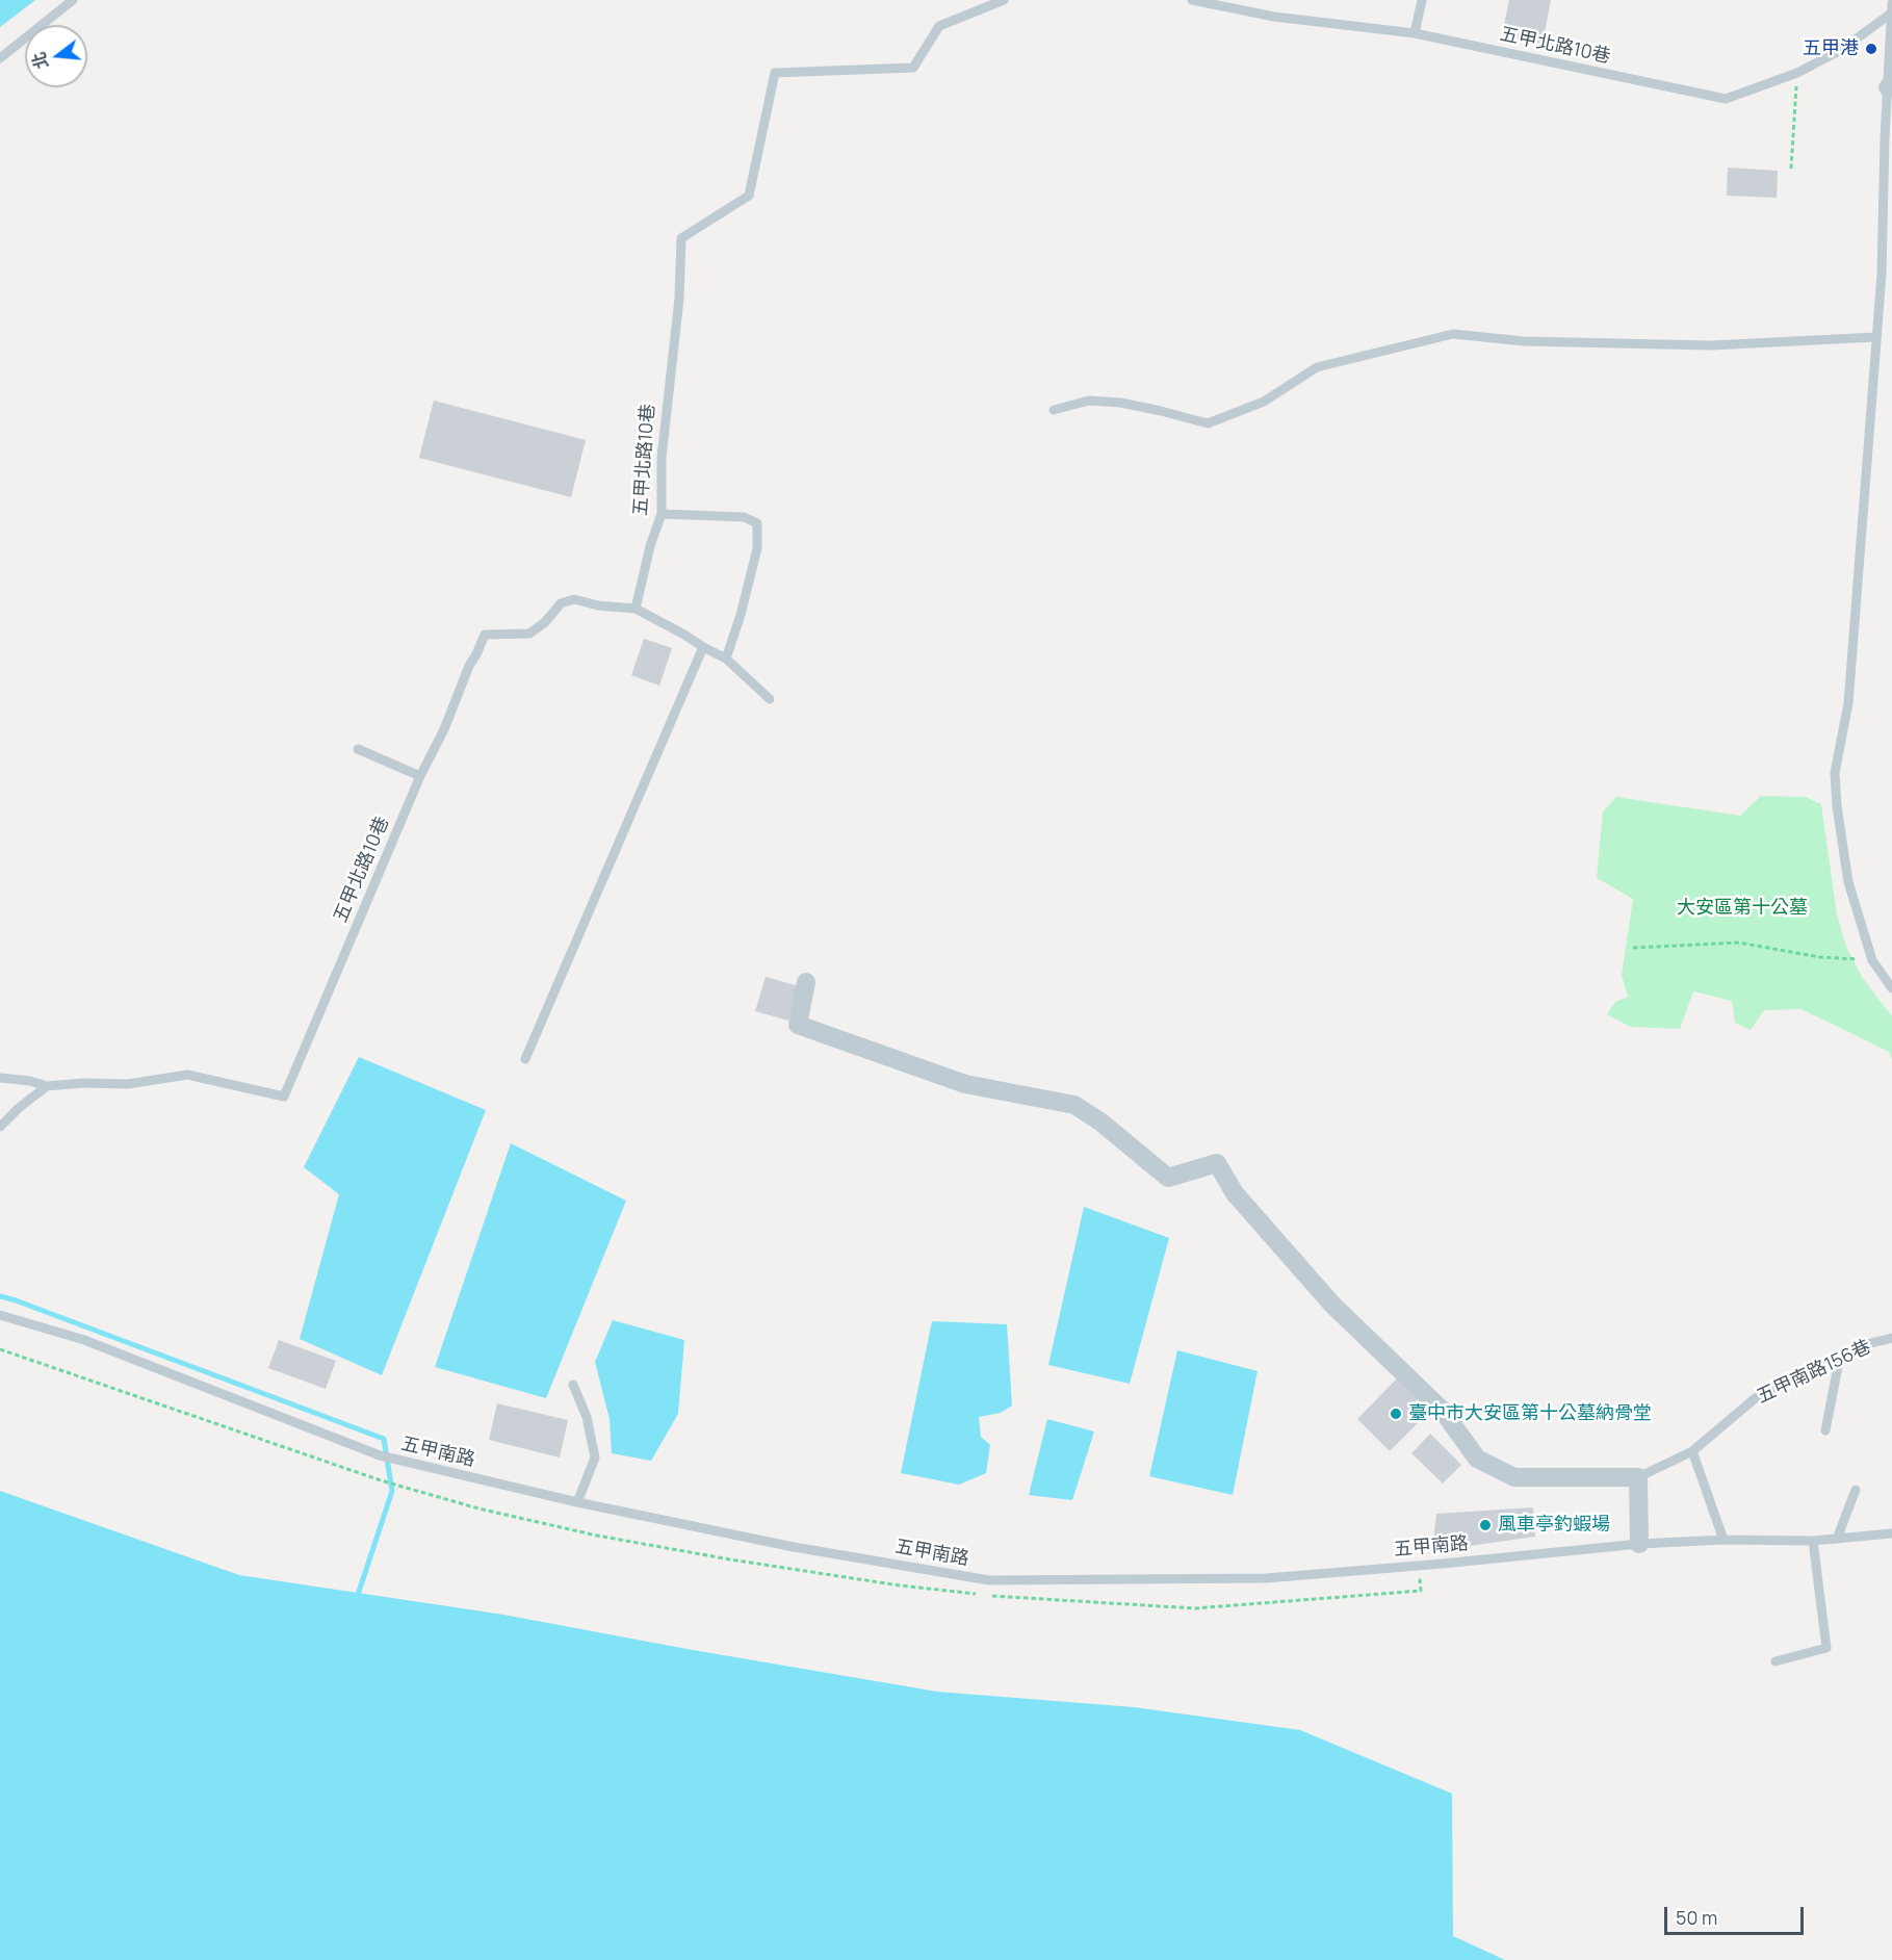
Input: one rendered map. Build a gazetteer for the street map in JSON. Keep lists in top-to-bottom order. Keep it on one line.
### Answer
{"streets":{"lane":["五甲北路10巷","五甲南路156巷","五甲南路"]},"parks":["大安區第十公墓"],"places":["五甲港","臺中市大安區第十公墓納骨堂","風車亭釣蝦場"],"scale_bar":"50 m","north":"left"}
